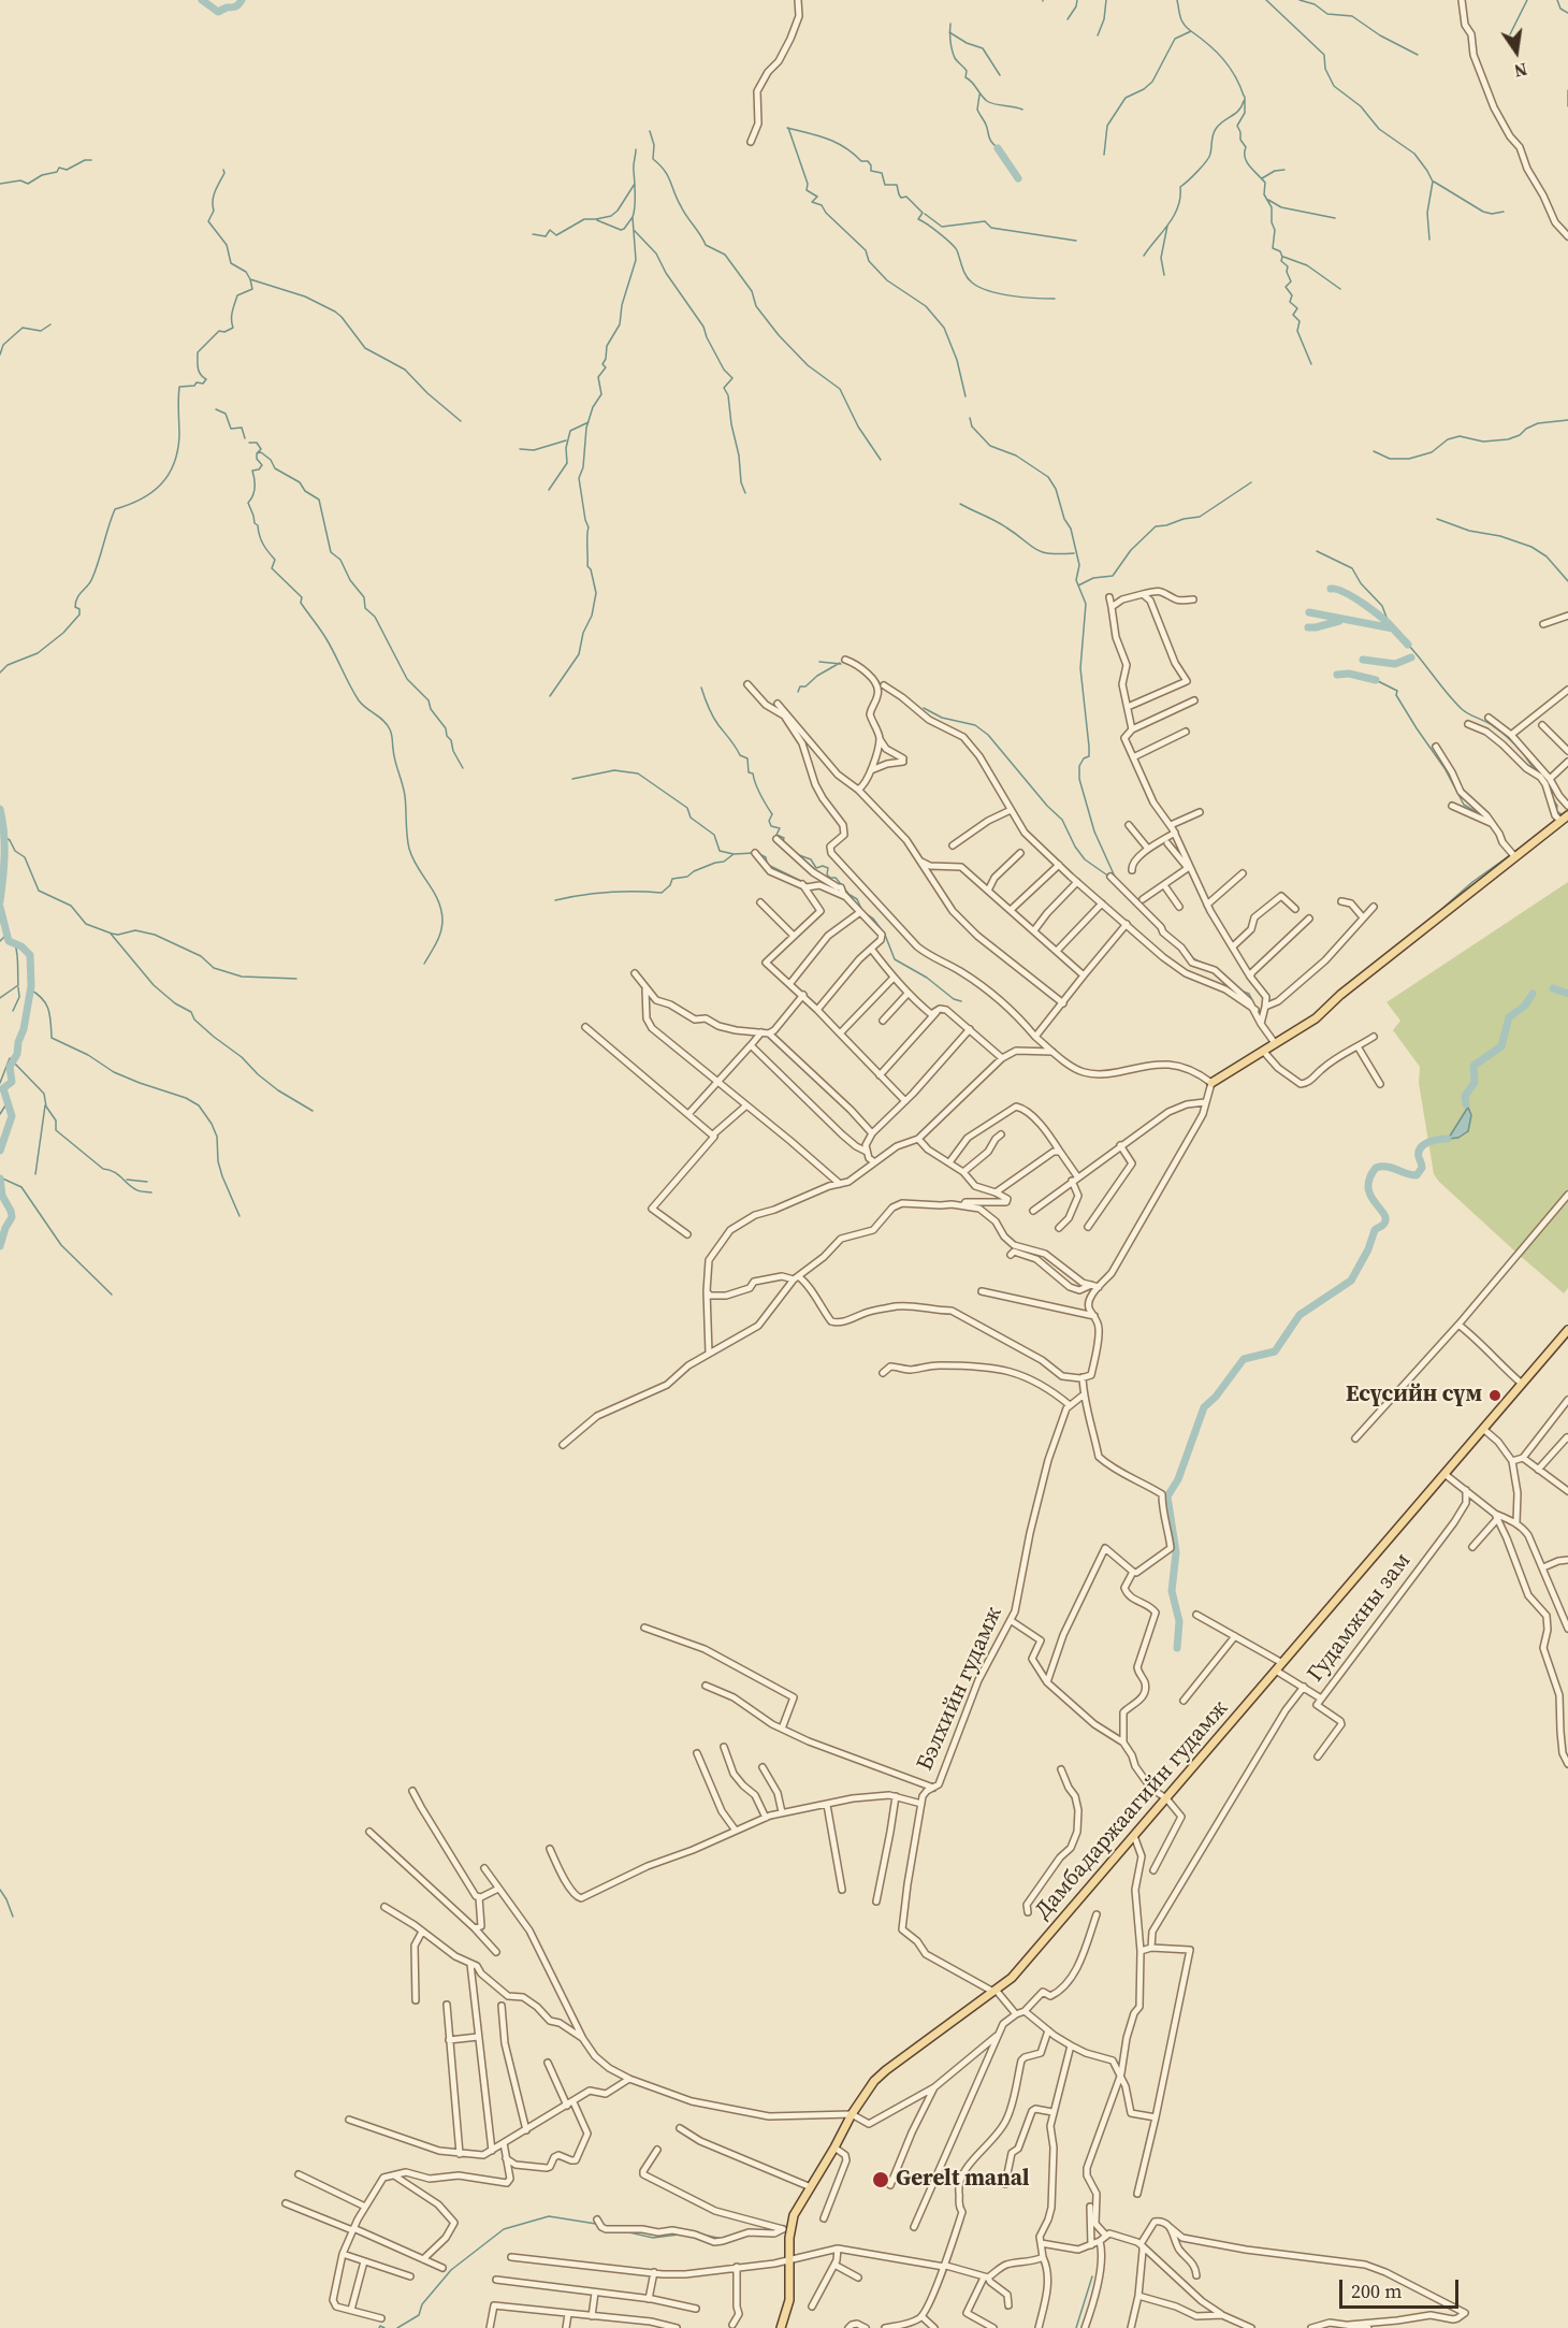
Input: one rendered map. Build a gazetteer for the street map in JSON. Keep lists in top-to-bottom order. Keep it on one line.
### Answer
{"streets":{"main road":["Дамбадаржаагийн гудамж"],"street":["Гудамжны зам","Бэлхийн гудамж"]},"crossings":[["Бэлхийн гудамж","Дамбадаржаагийн гудамж"]],"places":["Есүсийн сүм","Gerelt manal"],"scale_bar":"200 m","north":"bottom"}
